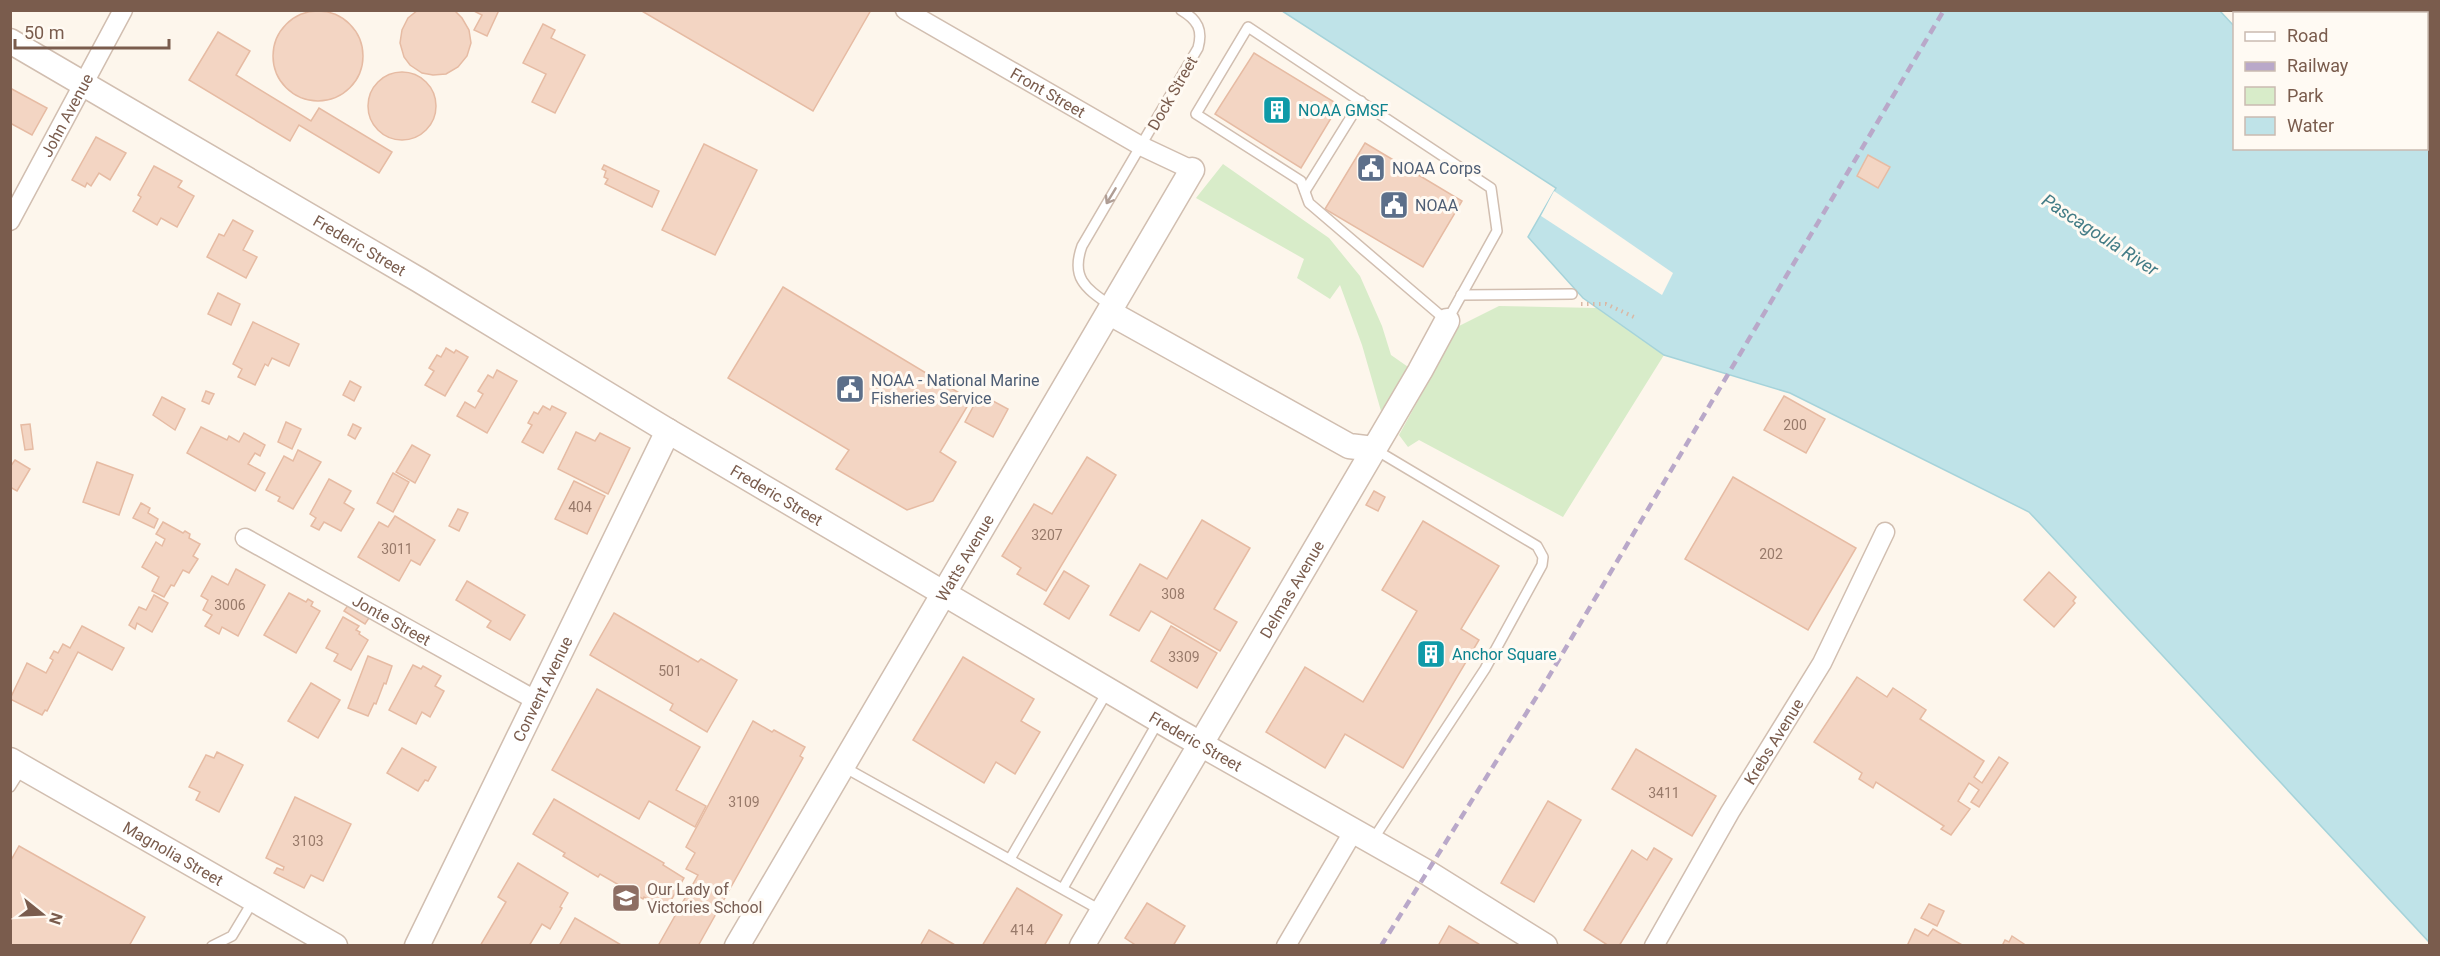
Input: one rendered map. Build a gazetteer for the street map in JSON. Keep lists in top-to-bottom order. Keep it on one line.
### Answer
{"streets":{"street":["Front Street","John Avenue","Frederic Street","Watts Avenue","Delmas Avenue","Jonte Street","Convent Avenue","Krebs Avenue","Magnolia Street"],"lane":["Dock Street"]},"crossings":[["Front Street","Dock Street"],["Front Street","Watts Avenue"],["John Avenue","Frederic Street"],["Frederic Street","Watts Avenue"],["Frederic Street","Delmas Avenue"],["Frederic Street","Convent Avenue"],["Jonte Street","Convent Avenue"]],"water":["Pascagoula River"],"places":{"building":["NOAA GMSF","Anchor Square"],"public building":["NOAA Corps","NOAA","NOAA - National Marine Fisheries Service"],"school or university":["Our Lady of Victories School"]},"house_numbers":["200","404","3207","3011","202","308","3006","3309","501","3411","3109","3103","414"],"legend":["Road","Railway","Park","Water"],"scale_bar":"50 m","north":"right"}
